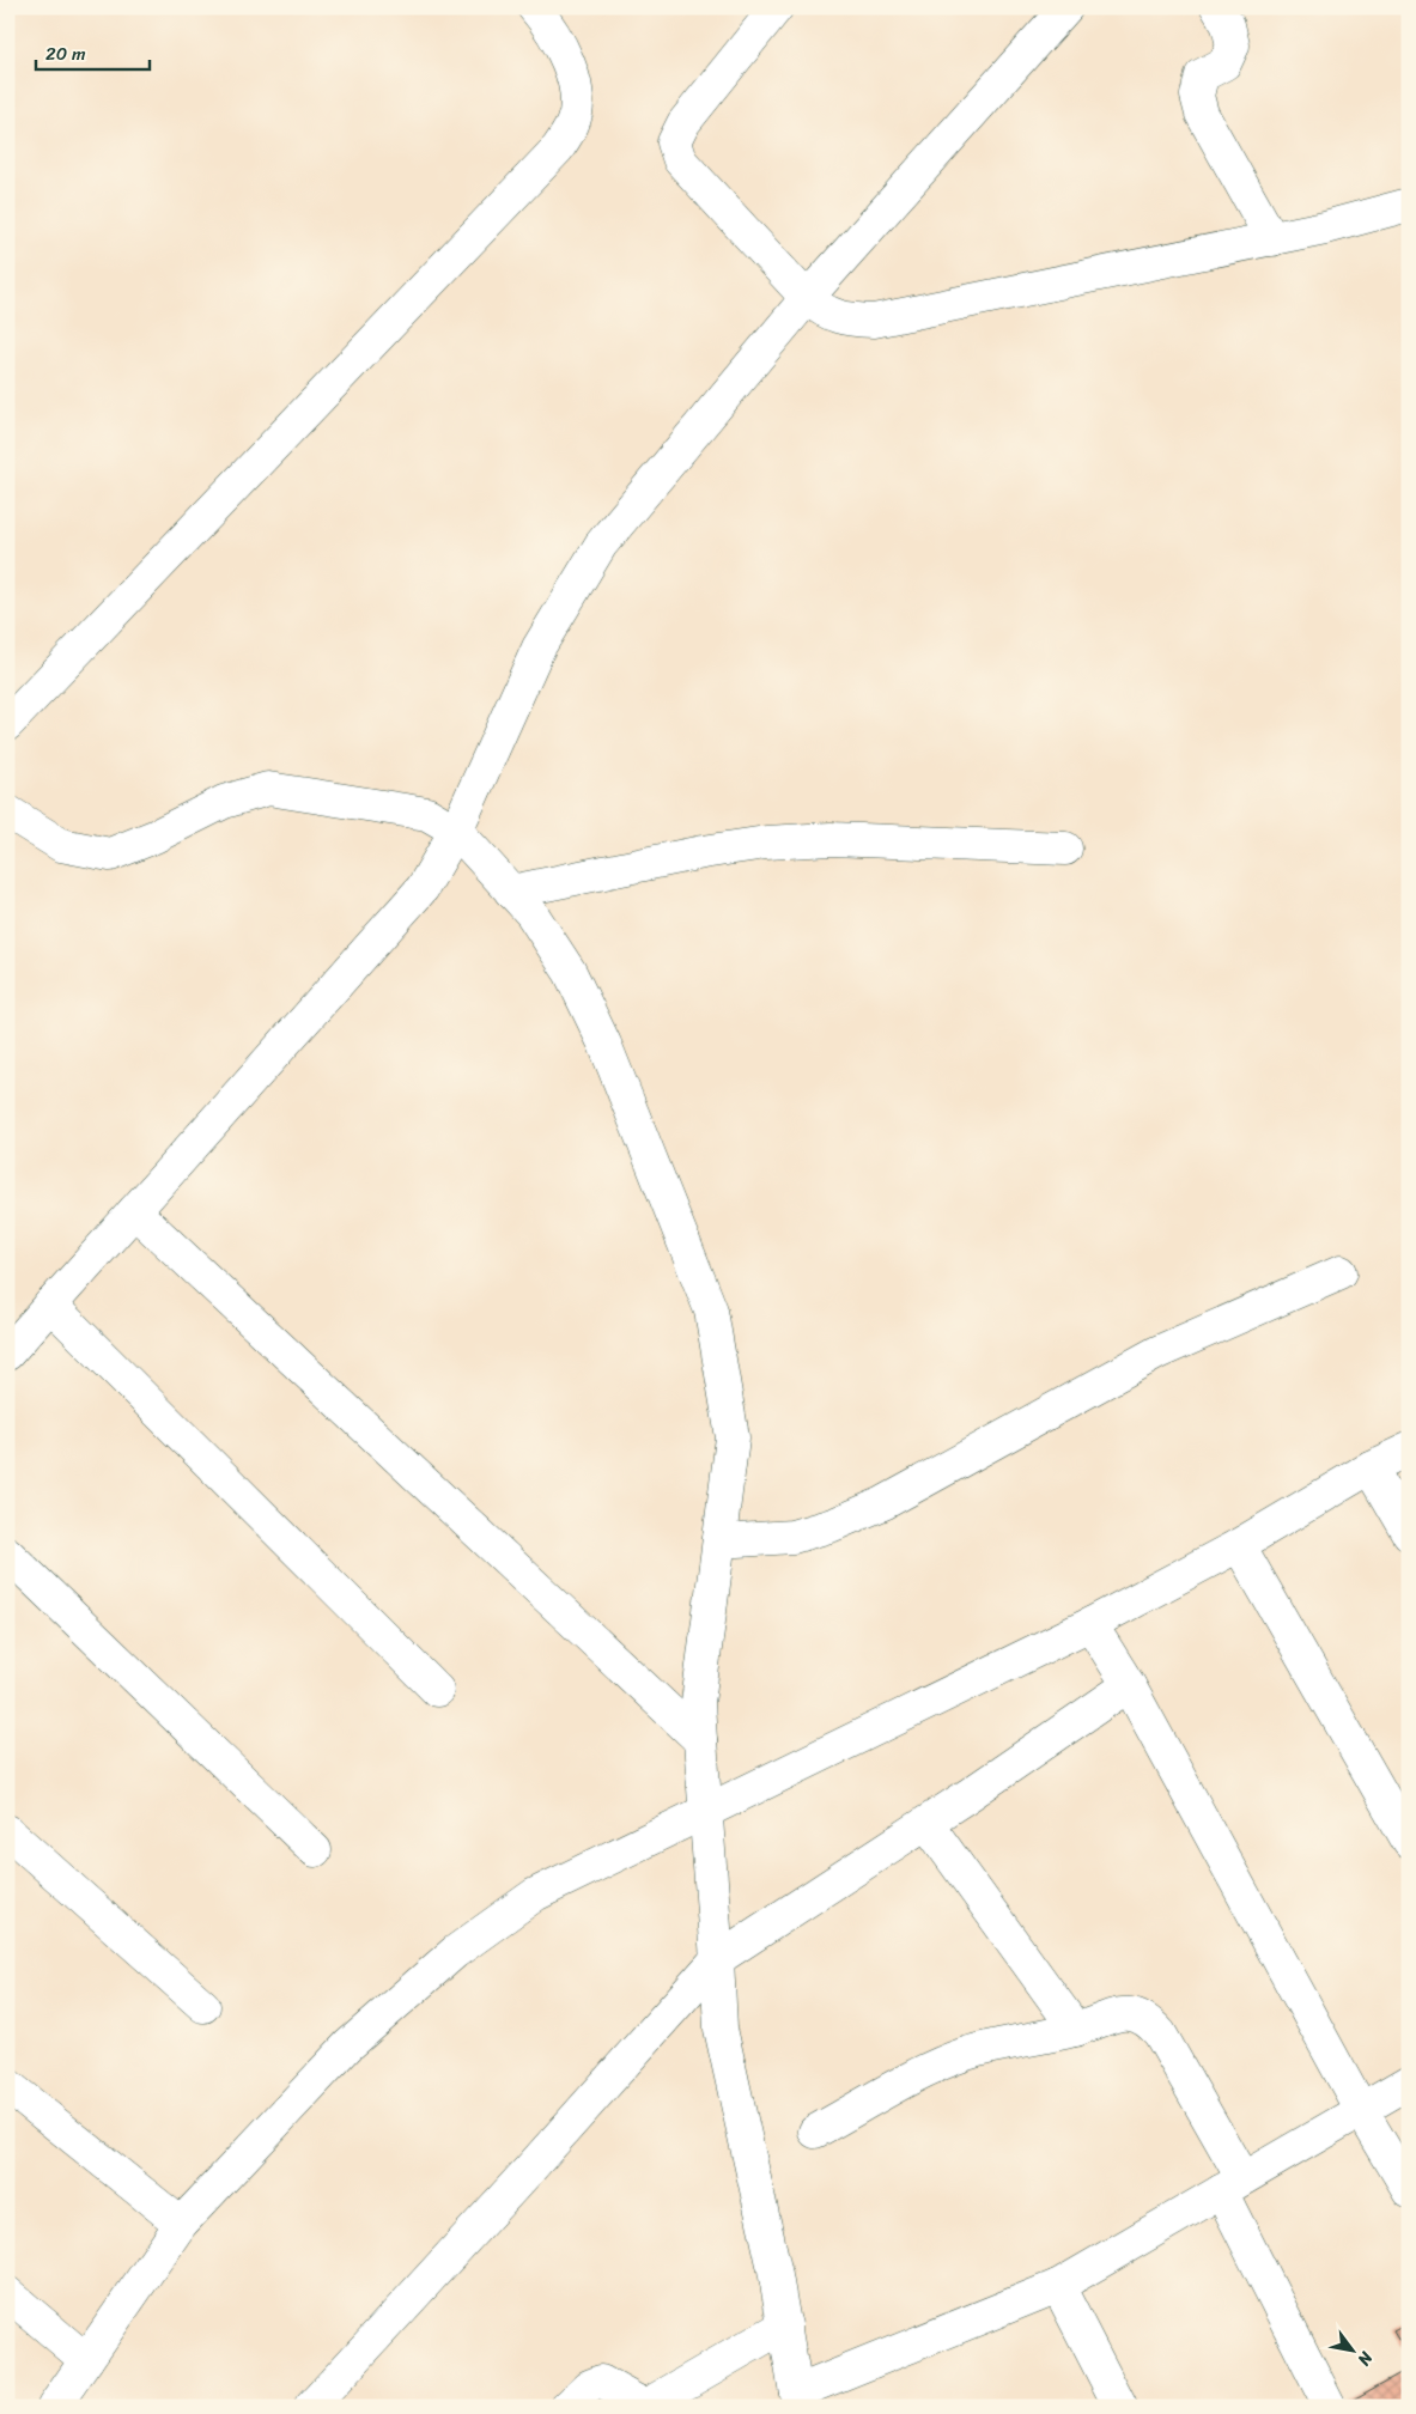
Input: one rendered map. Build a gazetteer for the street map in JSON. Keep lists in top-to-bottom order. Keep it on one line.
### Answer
{"scale_bar":"20 m","north":"bottom right"}
